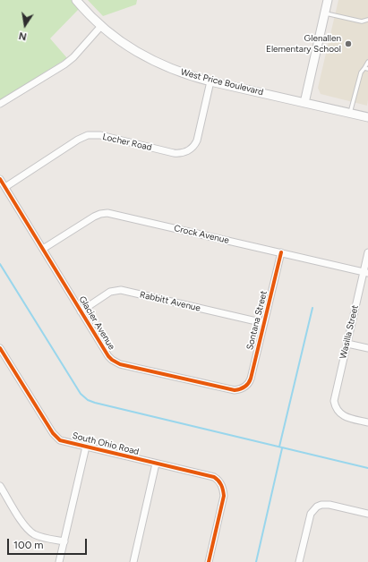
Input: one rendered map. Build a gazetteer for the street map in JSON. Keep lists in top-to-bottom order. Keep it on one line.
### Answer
{"streets":{"street":["West Price Boulevard","Locher Road","Crock Avenue","Rabbitt Avenue","Sontana Street","Glacier Avenue","Wasilla Street","South Ohio Road"]},"crossings":[["West Price Boulevard","Locher Road"],["Locher Road","Glacier Avenue"],["Crock Avenue","Sontana Street"],["Crock Avenue","Glacier Avenue"],["Crock Avenue","Wasilla Street"],["Rabbitt Avenue","Sontana Street"],["Rabbitt Avenue","Glacier Avenue"],["Sontana Street","Glacier Avenue"]],"places":["Glenallen Elementary School"],"scale_bar":"100 m","north":"bottom"}
